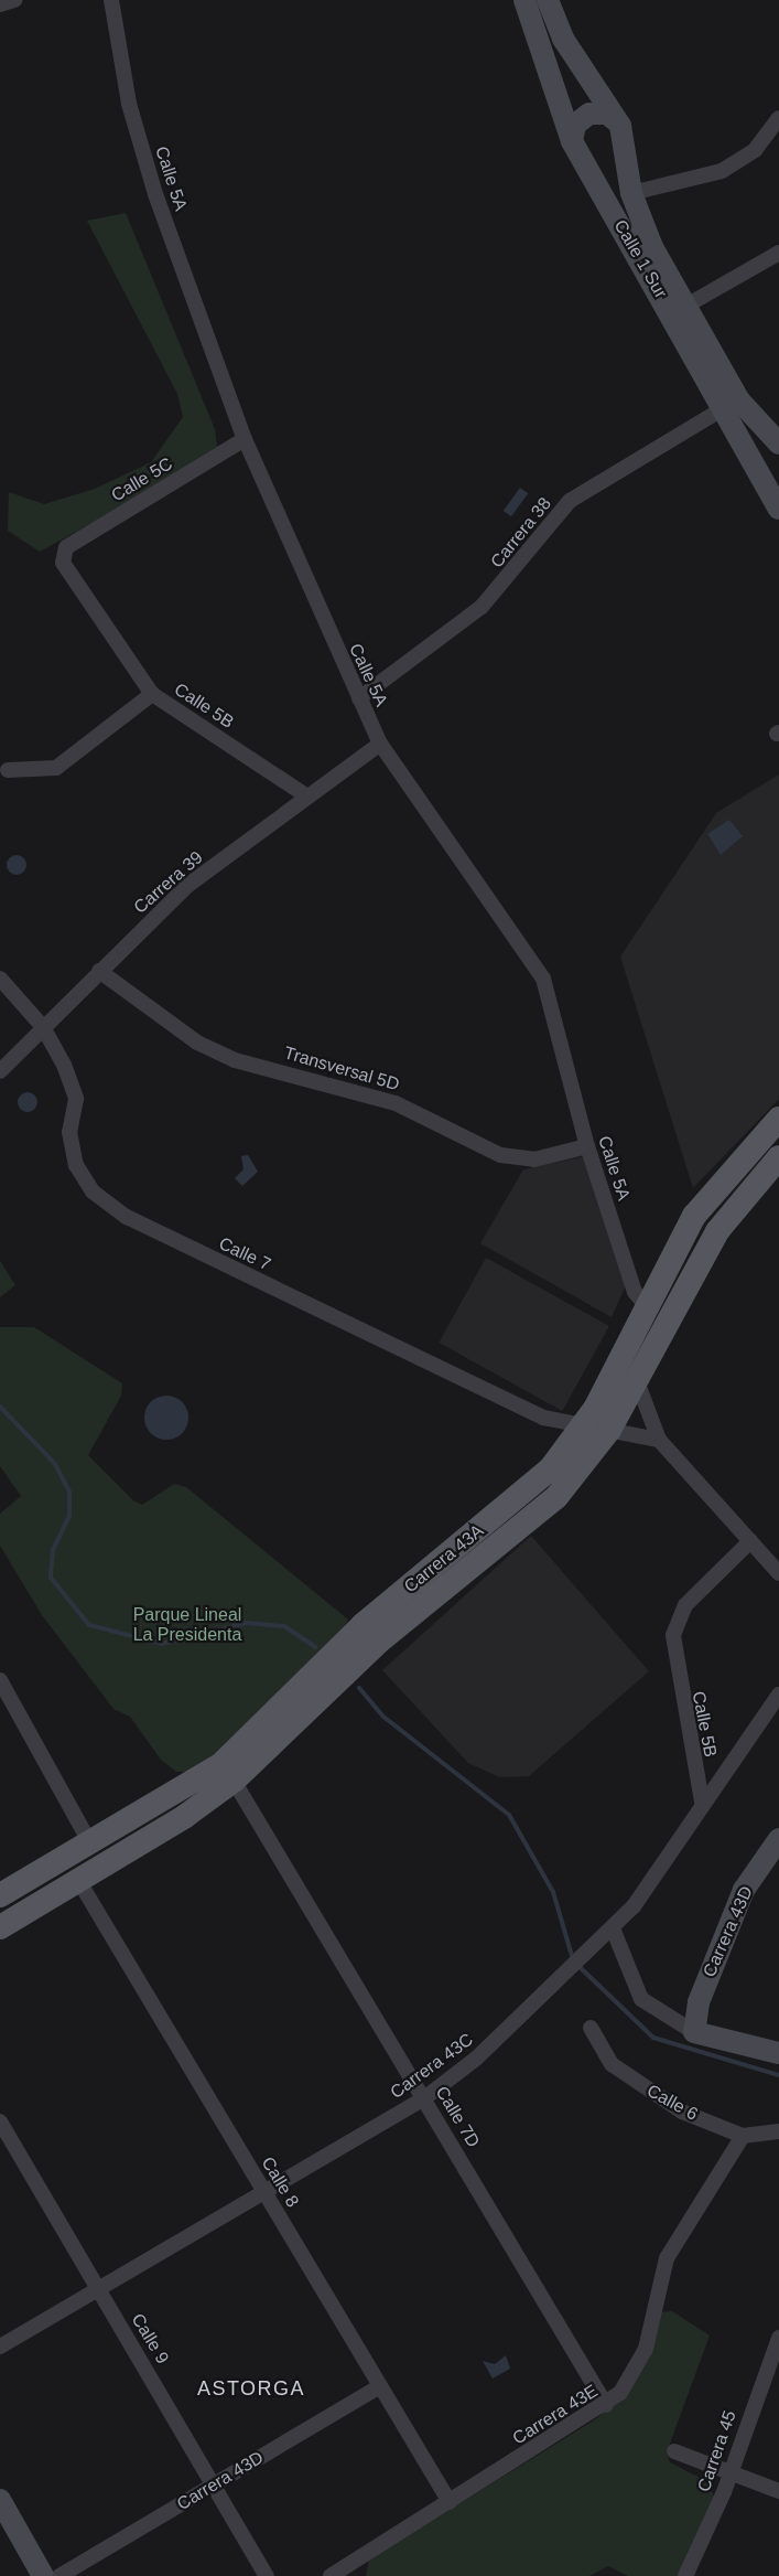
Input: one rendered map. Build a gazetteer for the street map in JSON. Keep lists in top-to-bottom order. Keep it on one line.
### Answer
{"streets":{"main road":["Carrera 43A"],"street":["Calle 5A","Calle 1 Sur","Calle 5C","Carrera 38","Calle 5B","Carrera 39","Transversal 5D","Calle 7","Carrera 43D","Carrera 43C","Calle 6","Calle 7D","Calle 8","Calle 9","Carrera 43E","Carrera 45"]},"crossings":[["Calle 5A","Calle 5C"],["Calle 5A","Carrera 38"],["Calle 5A","Carrera 39"],["Calle 5A","Transversal 5D"],["Calle 5A","Carrera 43A"],["Calle 1 Sur","Carrera 38"],["Calle 5C","Calle 5B"],["Calle 5B","Carrera 39"],["Calle 5B","Carrera 43C"],["Carrera 39","Transversal 5D"],["Carrera 39","Calle 7"],["Calle 7","Carrera 43A"],["Carrera 43A","Calle 7D"],["Carrera 43A","Calle 8"],["Carrera 43D","Calle 8"],["Carrera 43D","Calle 9"],["Carrera 43C","Calle 7D"],["Carrera 43C","Calle 8"],["Carrera 43C","Calle 9"],["Calle 6","Carrera 43E"],["Calle 7D","Carrera 43E"],["Calle 8","Carrera 43E"]],"districts":["ASTORGA"],"parks":["Parque Lineal La Presidenta"]}
